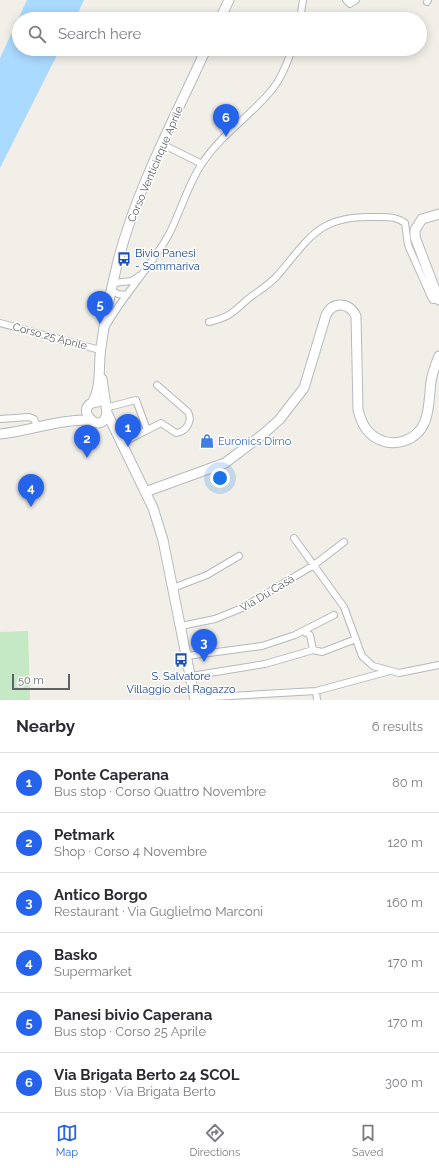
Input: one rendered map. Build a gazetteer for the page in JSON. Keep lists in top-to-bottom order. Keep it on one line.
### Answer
{"streets":{"main road":["Corso Venticinque Aprile","Corso 25 Aprile"],"street":["Via Dù Casà"]},"crossings":[["Corso Venticinque Aprile","Corso 25 Aprile"]],"places":{"bus stop":["Bivio Panesi - Sommariva","S. Salvatore Villaggio del Ragazzo"],"shop":["Euronics Dimo"]},"scale_bar":"50 m","page":{"search":"Search here","pins":["6","5","1","2","4","3"],"scale":"50 m","heading":["Nearby","6 results"],"list":[{"mark":"1","name":"Ponte Caperana","note":"Bus stop · Corso Quattro Novembre","value":"80 m"},{"mark":"2","name":"Petmark","note":"Shop · Corso 4 Novembre","value":"120 m"},{"mark":"3","name":"Antico Borgo","note":"Restaurant · Via Guglielmo Marconi","value":"160 m"},{"mark":"4","name":"Basko","note":"Supermarket","value":"170 m"},{"mark":"5","name":"Panesi bivio Caperana","note":"Bus stop · Corso 25 Aprile","value":"170 m"},{"mark":"6","name":"Via Brigata Berto 24 SCOL","note":"Bus stop · Via Brigata Berto","value":"300 m"}],"nav":["Map","Directions","Saved"]}}
